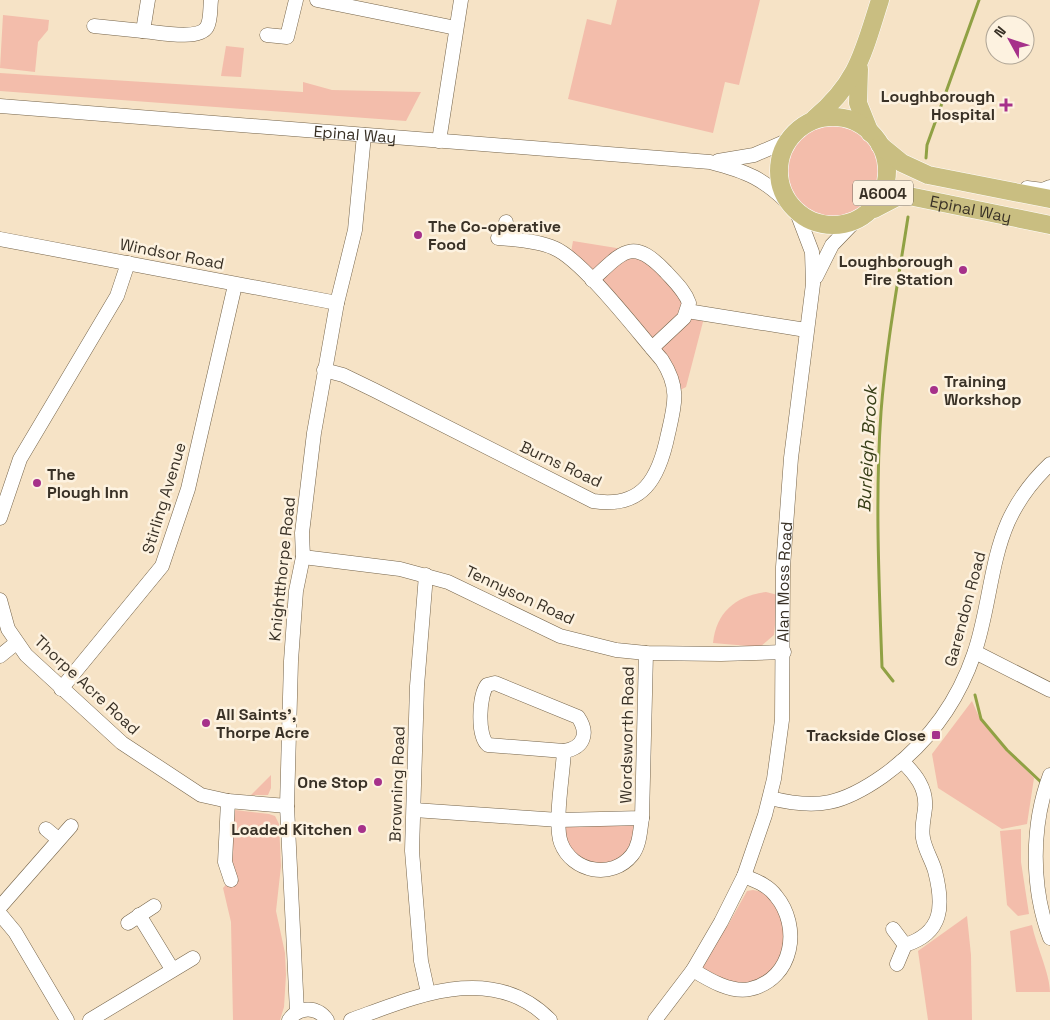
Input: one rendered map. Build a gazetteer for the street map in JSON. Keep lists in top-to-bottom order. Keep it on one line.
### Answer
{"streets":{"main road":["Epinal Way","A6004"],"street":["Windsor Road","Burns Road","Stirling Avenue","Knightthorpe Road","Alan Moss Road","Tennyson Road","Garendon Road","Thorpe Acre Road","Wordsworth Road","Browning Road"]},"crossings":[["Epinal Way","A6004"],["Epinal Way","Knightthorpe Road"],["Epinal Way","Alan Moss Road"],["A6004","Alan Moss Road"],["Windsor Road","Stirling Avenue"],["Windsor Road","Knightthorpe Road"],["Burns Road","Knightthorpe Road"],["Stirling Avenue","Thorpe Acre Road"],["Knightthorpe Road","Tennyson Road"],["Knightthorpe Road","Thorpe Acre Road"],["Alan Moss Road","Tennyson Road"],["Alan Moss Road","Garendon Road"],["Tennyson Road","Wordsworth Road"],["Tennyson Road","Browning Road"],["Wordsworth Road","Browning Road"]],"water":["Burleigh Brook"],"places":{"health":["Loughborough Hospital"],"other":["The Co-operative Food","Loughborough Fire Station","Training Workshop","The Plough Inn","All Saints', Thorpe Acre","One Stop","Loaded Kitchen"],"transit":["Trackside Close"]},"north":"top left"}
